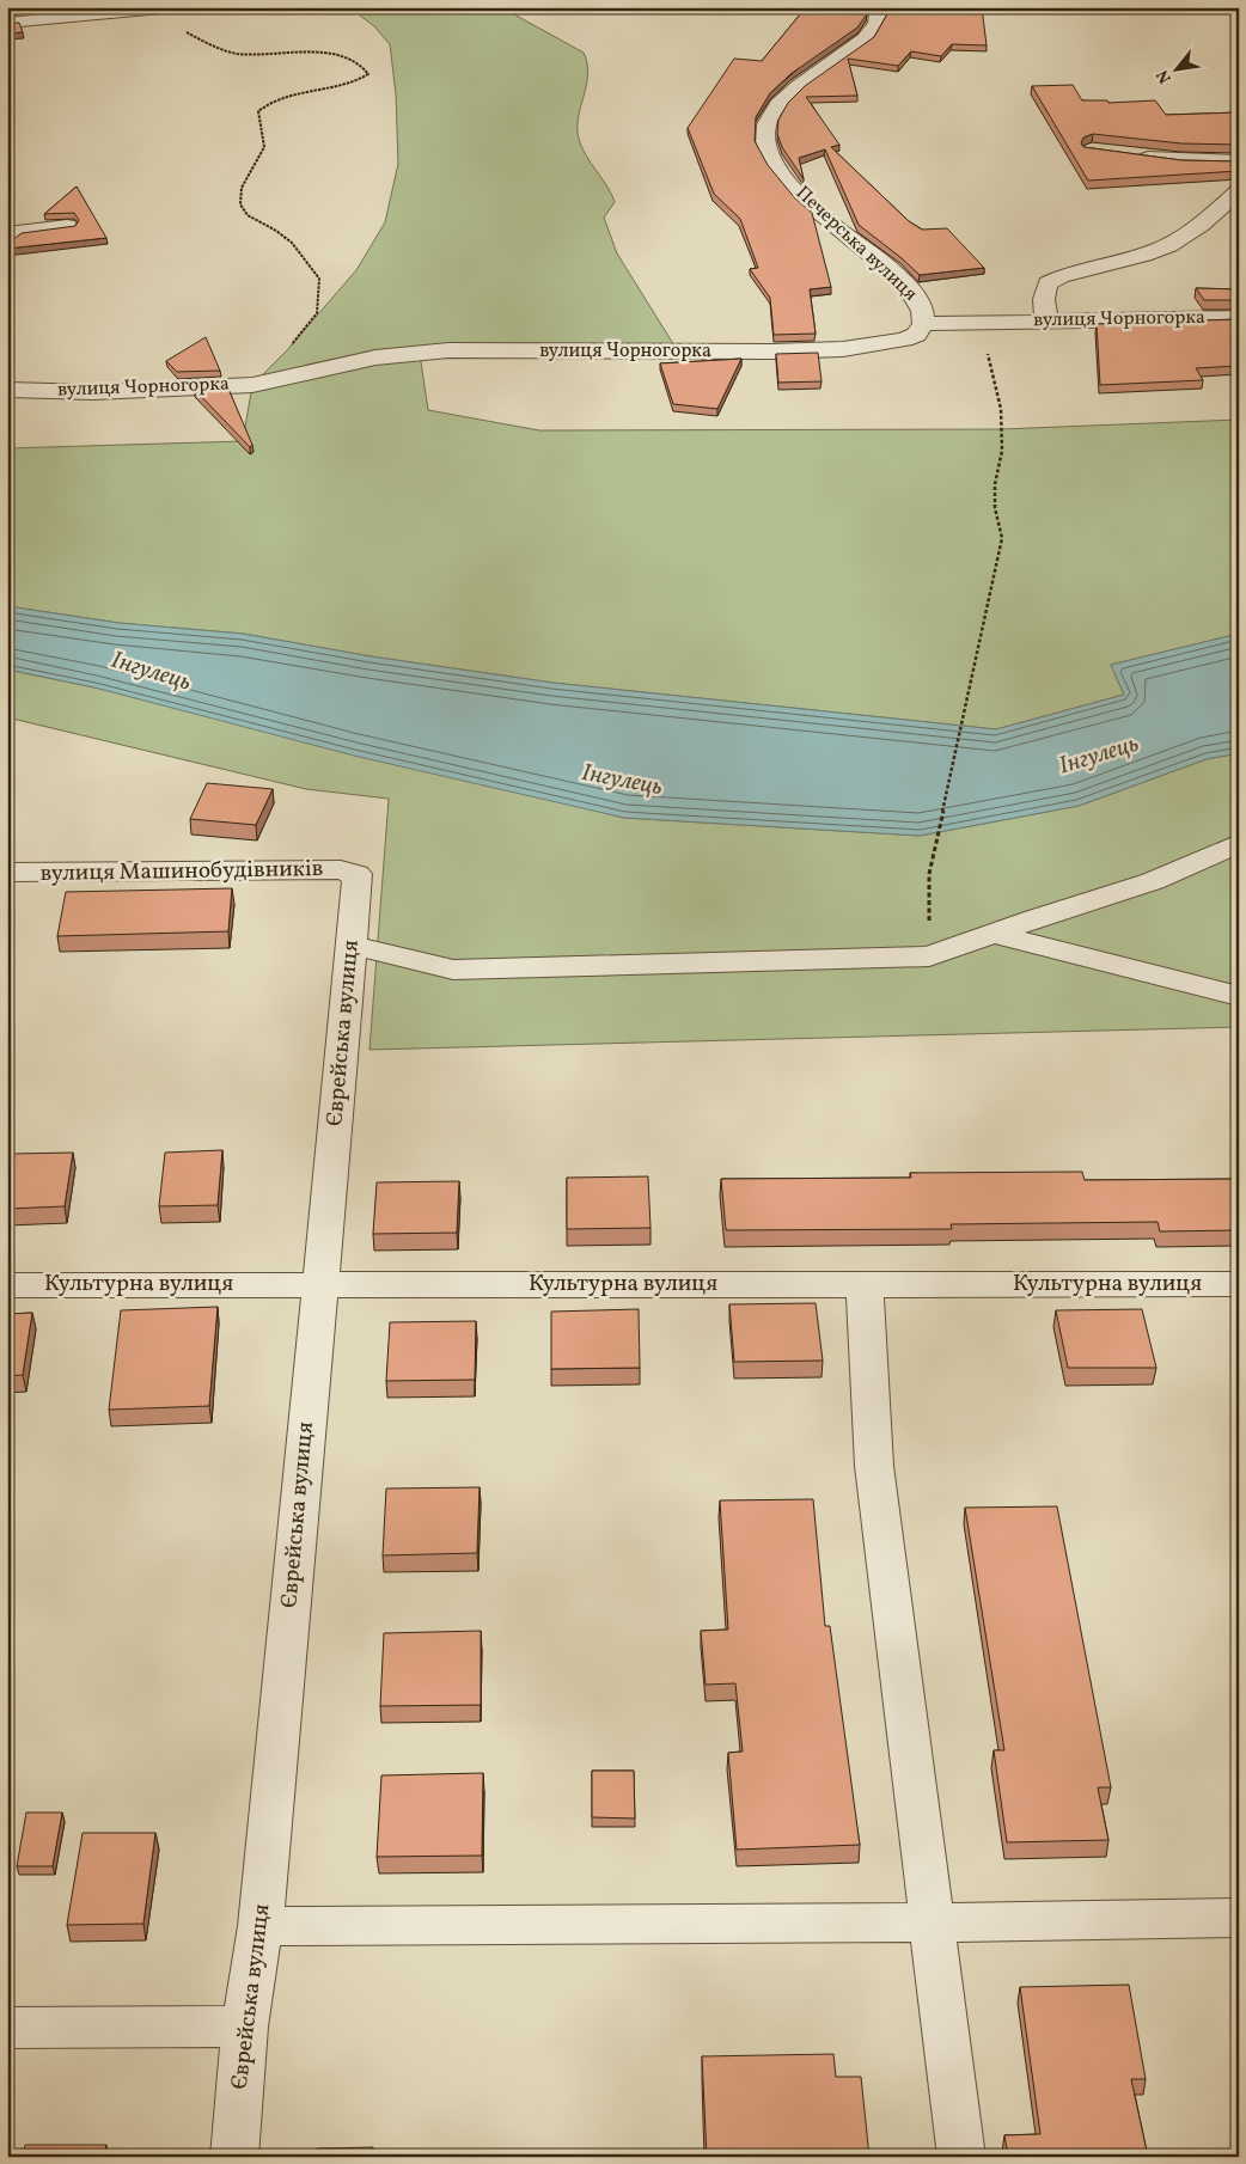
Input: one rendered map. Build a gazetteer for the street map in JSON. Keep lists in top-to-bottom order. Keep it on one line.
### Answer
{"streets":{"street":["Печерська вулиця","вулиця Чорногорка","вулиця Машинобудівників","Єврейська вулиця","Культурна вулиця"]},"crossings":[["Печерська вулиця","вулиця Чорногорка"],["вулиця Машинобудівників","Єврейська вулиця"],["Єврейська вулиця","Культурна вулиця"]],"water":["Інгулець"],"north":"bottom left"}
